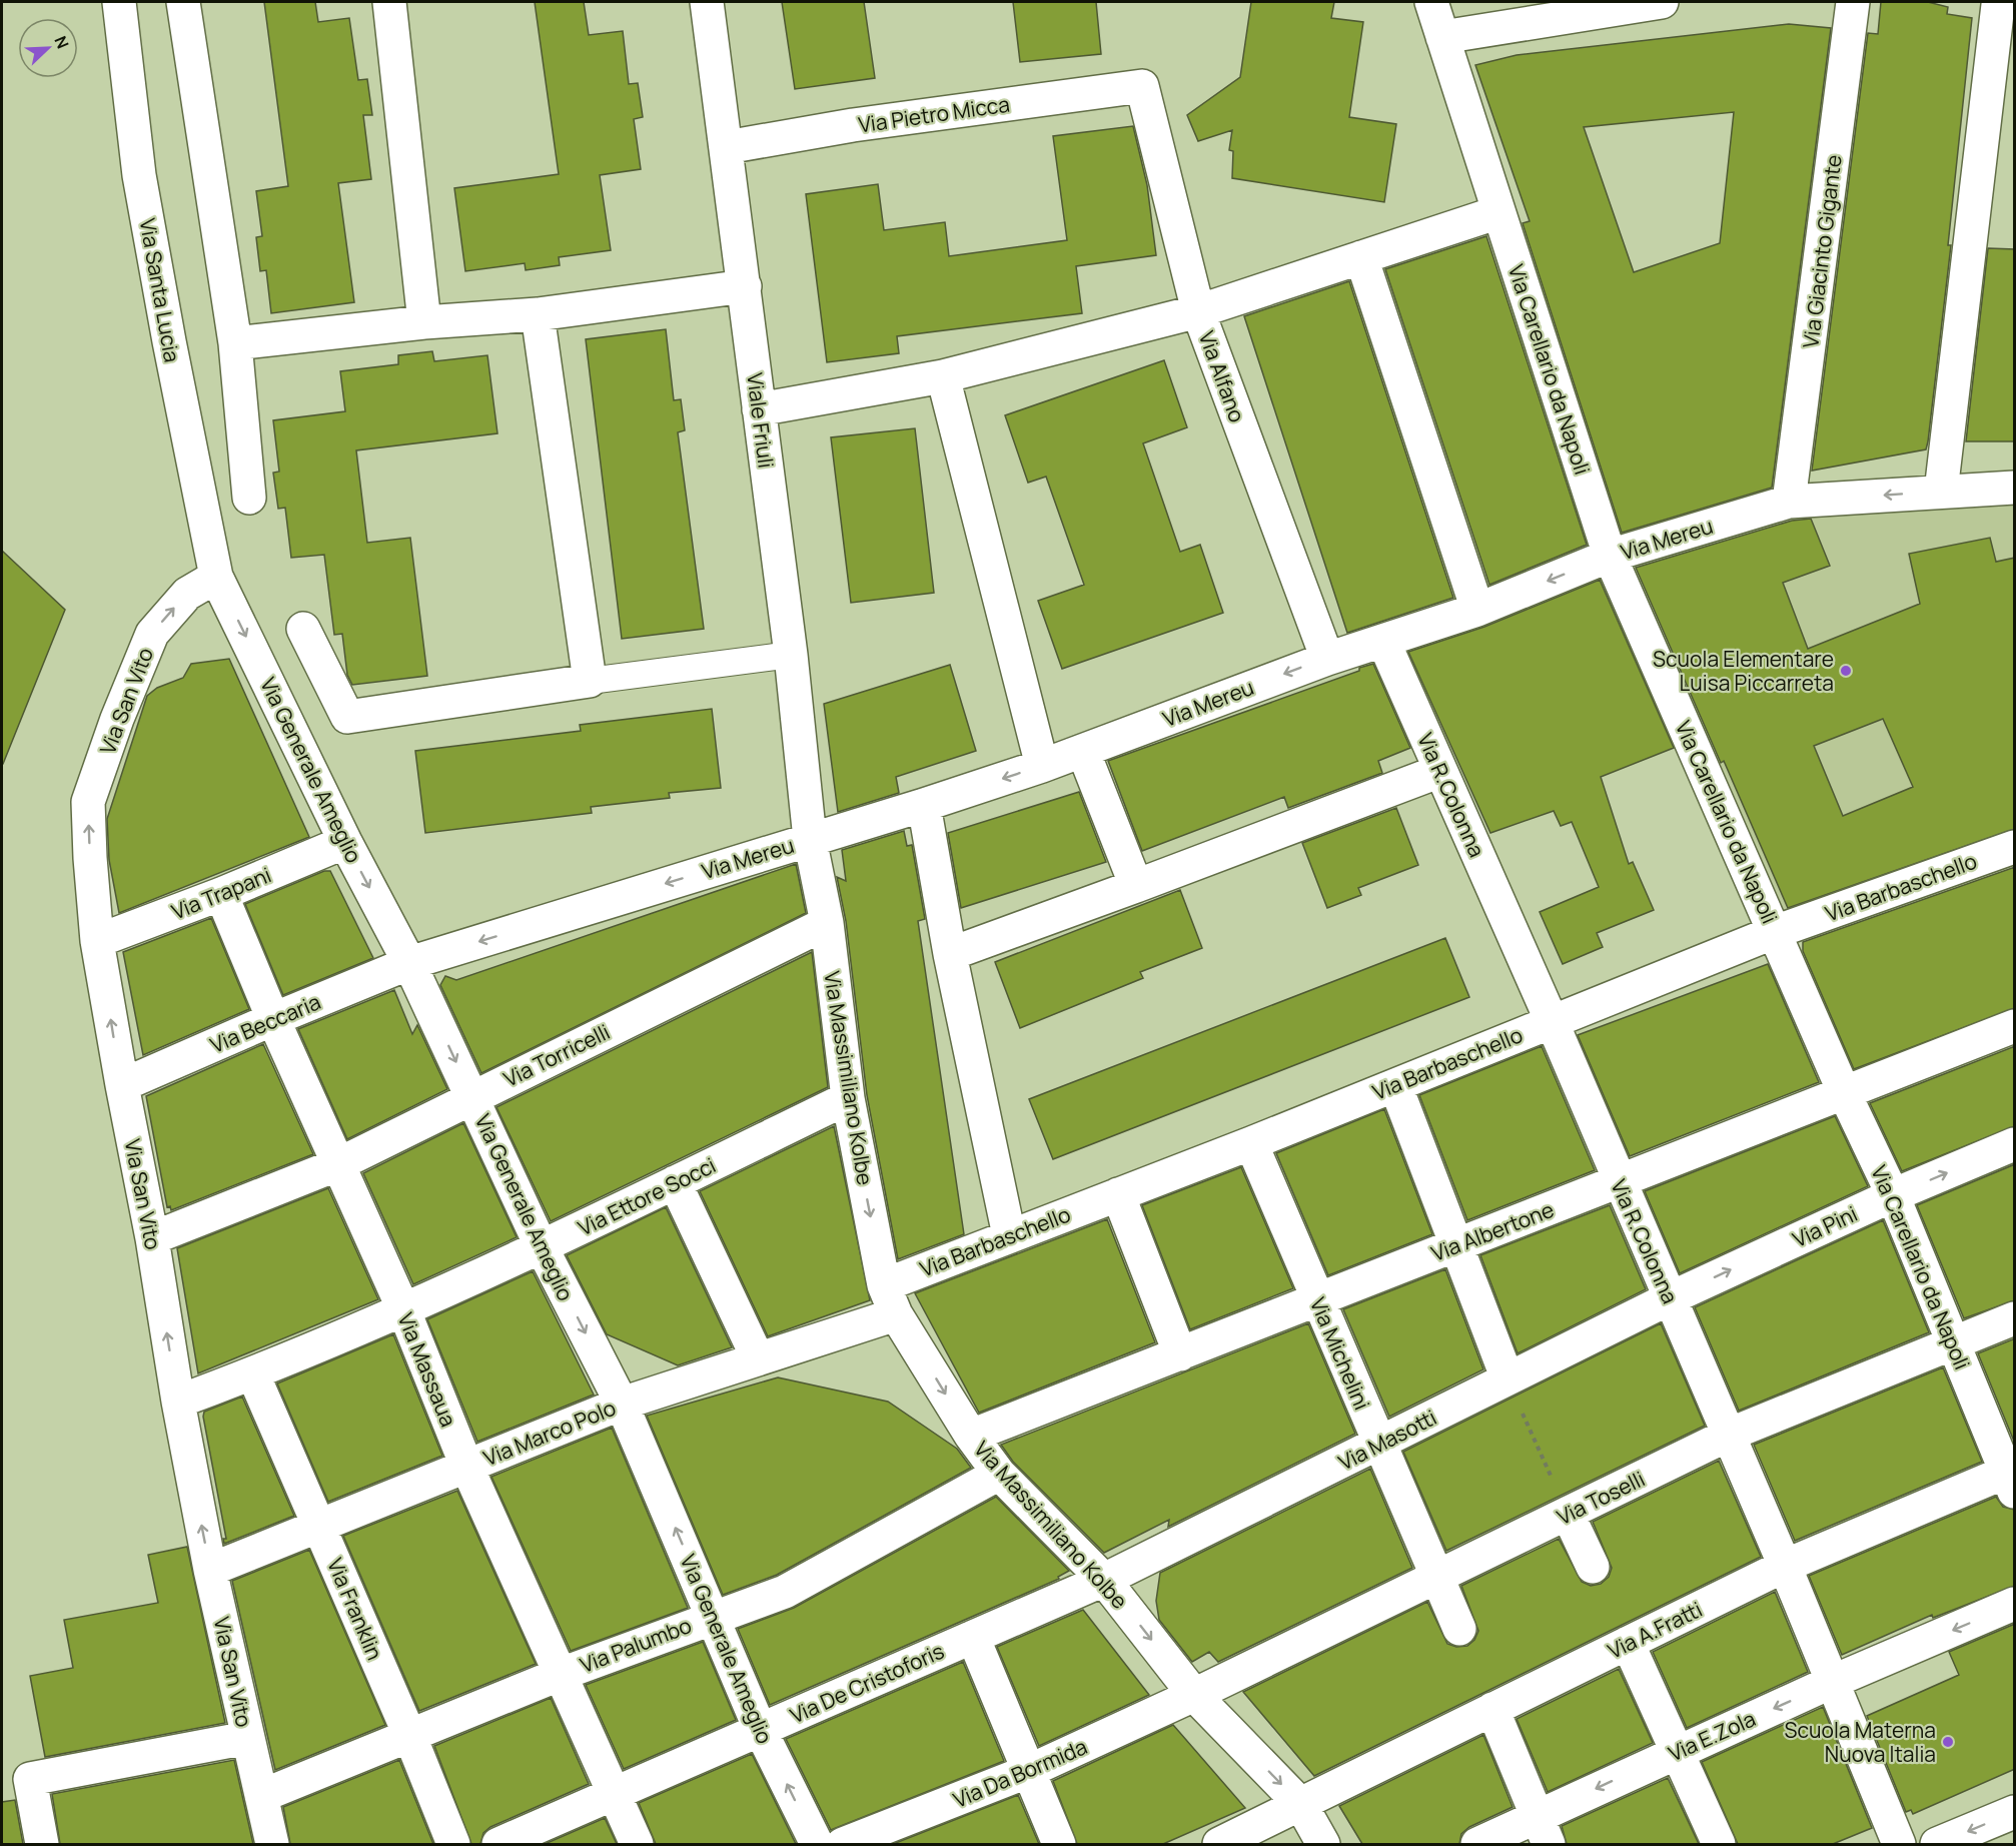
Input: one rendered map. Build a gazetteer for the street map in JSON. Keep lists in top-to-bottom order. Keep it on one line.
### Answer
{"streets":{"street":["Via Pietro Micca","Via Giacinto Gigante","Via Santa Lucia","Via Carellario da Napoli","Via Alfano","Viale Friuli","Via Mereu","Via San Vito","Via Generale Ameglio","Via R.Colonna","Via Barbaschello","Via Trapani","Via Beccaria","Via Torricelli","Via Massimiliano Kolbe","Via Ettore Socci","Via Pini","Via Albertone","Via Michelini","Via Massaua","Via Marco Polo","Via Masotti","Via Toselli","Via Franklin","Via A.Fratti","Via Palumbo","Via De Cristoforis","Via E.Zola","Via Da Bormida"]},"crossings":[["Via Pietro Micca","Via Alfano"],["Via Pietro Micca","Viale Friuli"],["Via Giacinto Gigante","Via Mereu"],["Via Santa Lucia","Via San Vito"],["Via Santa Lucia","Via Generale Ameglio"],["Via Carellario da Napoli","Via Mereu"],["Via Carellario da Napoli","Via Barbaschello"],["Via Carellario da Napoli","Via Pini"],["Via Carellario da Napoli","Via Albertone"],["Via Carellario da Napoli","Via Toselli"],["Via Carellario da Napoli","Via A.Fratti"],["Via Alfano","Via Mereu"],["Viale Friuli","Via Mereu"],["Viale Friuli","Via Massimiliano Kolbe"],["Via Mereu","Via Generale Ameglio"],["Via Mereu","Via R.Colonna"],["Via Mereu","Via Beccaria"],["Via Mereu","Via Massimiliano Kolbe"],["Via San Vito","Via Generale Ameglio"],["Via San Vito","Via Trapani"],["Via San Vito","Via Beccaria"],["Via San Vito","Via Torricelli"],["Via San Vito","Via Ettore Socci"],["Via San Vito","Via Marco Polo"],["Via San Vito","Via Palumbo"],["Via Generale Ameglio","Via Trapani"],["Via Generale Ameglio","Via Beccaria"],["Via Generale Ameglio","Via Torricelli"],["Via Generale Ameglio","Via Ettore Socci"],["Via Generale Ameglio","Via Marco Polo"],["Via Generale Ameglio","Via Palumbo"],["Via Generale Ameglio","Via De Cristoforis"],["Via R.Colonna","Via Barbaschello"],["Via R.Colonna","Via Pini"],["Via R.Colonna","Via Albertone"],["Via R.Colonna","Via Masotti"],["Via R.Colonna","Via Toselli"],["Via R.Colonna","Via A.Fratti"],["Via R.Colonna","Via E.Zola"],["Via Barbaschello","Via Massimiliano Kolbe"],["Via Barbaschello","Via Michelini"],["Via Barbaschello","Via Marco Polo"],["Via Trapani","Via Massaua"],["Via Beccaria","Via Massaua"],["Via Torricelli","Via Massimiliano Kolbe"],["Via Torricelli","Via Massaua"],["Via Massimiliano Kolbe","Via Ettore Socci"],["Via Massimiliano Kolbe","Via Albertone"],["Via Massimiliano Kolbe","Via Marco Polo"],["Via Massimiliano Kolbe","Via Masotti"],["Via Massimiliano Kolbe","Via Toselli"],["Via Massimiliano Kolbe","Via A.Fratti"],["Via Massimiliano Kolbe","Via Palumbo"],["Via Massimiliano Kolbe","Via De Cristoforis"],["Via Massimiliano Kolbe","Via Da Bormida"],["Via Ettore Socci","Via Massaua"],["Via Ettore Socci","Via Franklin"],["Via Pini","Via Masotti"],["Via Albertone","Via Michelini"],["Via Michelini","Via Masotti"],["Via Michelini","Via Toselli"],["Via Massaua","Via Marco Polo"],["Via Massaua","Via Palumbo"],["Via Massaua","Via De Cristoforis"],["Via Marco Polo","Via Franklin"],["Via Masotti","Via De Cristoforis"],["Via Toselli","Via Da Bormida"],["Via Franklin","Via Palumbo"]],"one_way":["Via San Vito","Via Pini","Via E.Zola"],"places":["Scuola Elementare Luisa Piccarreta","Scuola Materna Nuova Italia"],"north":"top right"}
